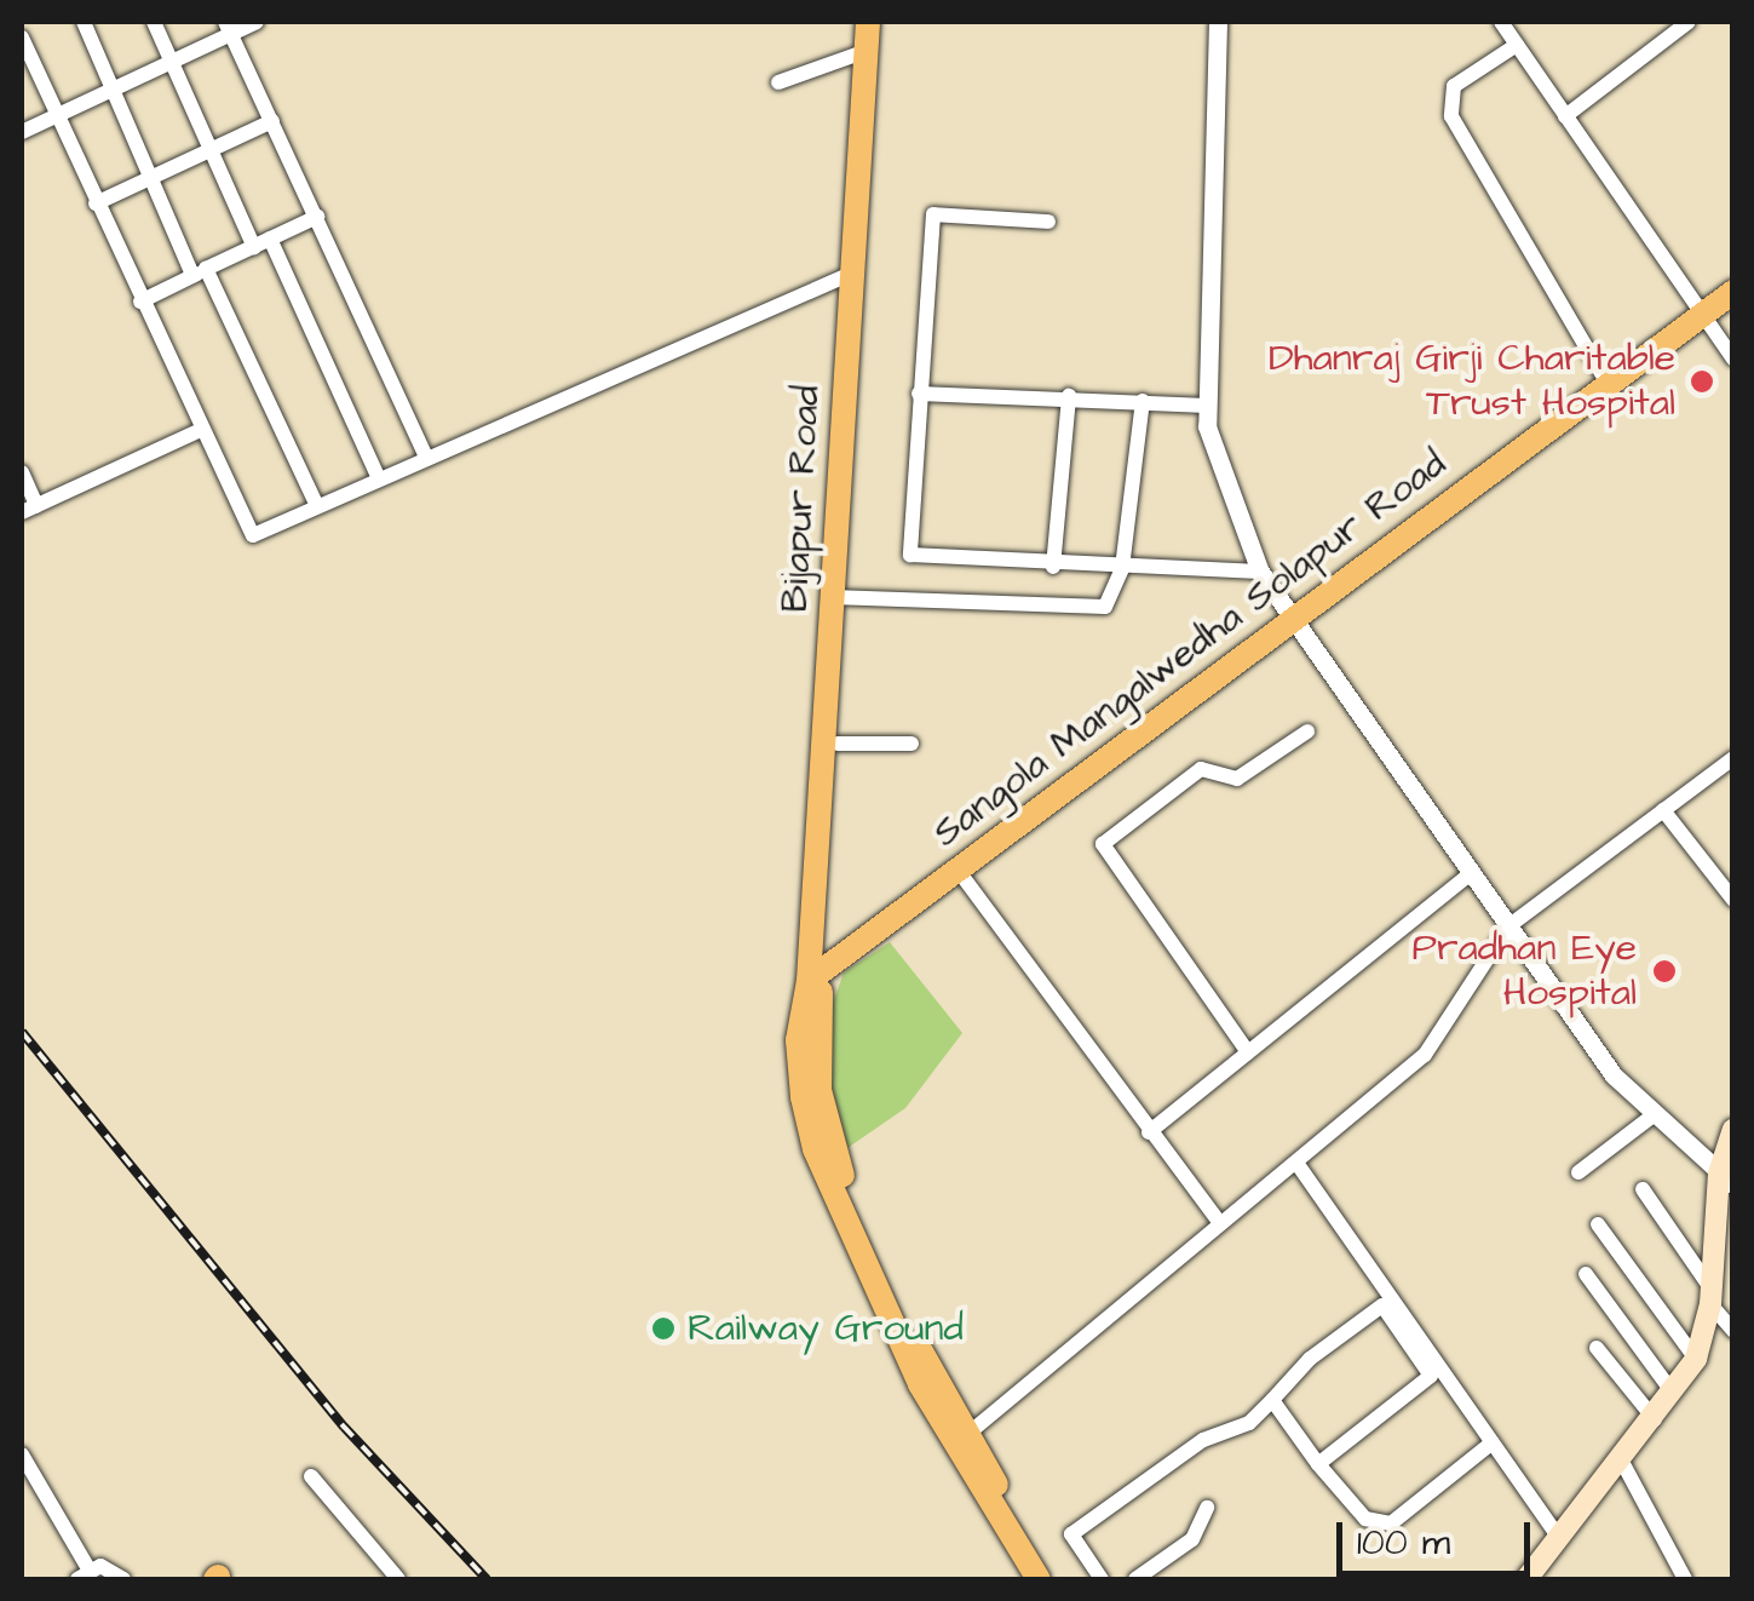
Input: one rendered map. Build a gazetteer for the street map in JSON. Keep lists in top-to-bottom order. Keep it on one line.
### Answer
{"streets":{"main road":["Bijapur Road","Sangola Mangalwedha Solapur Road"]},"crossings":[["Bijapur Road","Sangola Mangalwedha Solapur Road"]],"places":["Dhanraj Girji Charitable Trust Hospital","Pradhan Eye Hospital","Railway Ground"],"scale_bar":"100 m"}
